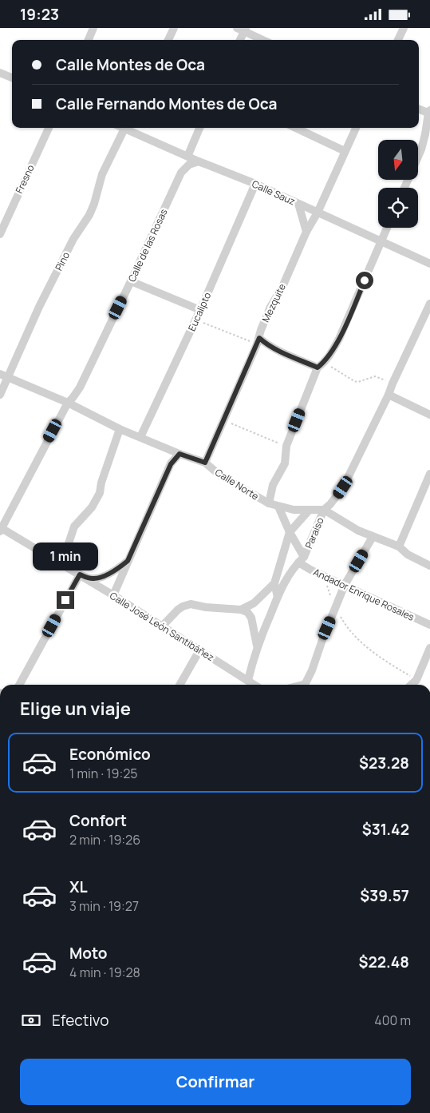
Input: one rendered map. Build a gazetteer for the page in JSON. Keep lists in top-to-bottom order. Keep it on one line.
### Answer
{"streets":{"street":["Fresno","Calle Sauz","Calle de las Rosas","Pino","Mezquite","Eucalipto","Calle Norte","Paraíso","Andador Enrique Rosales","Calle José León Santibáñez"]},"crossings":[["Calle Sauz","Pino"],["Calle Sauz","Mezquite"],["Calle Sauz","Eucalipto"],["Calle de las Rosas","Calle Norte"],["Calle de las Rosas","Calle José León Santibáñez"],["Pino","Calle Norte"],["Mezquite","Calle Norte"],["Eucalipto","Calle Norte"],["Calle Norte","Paraíso"],["Paraíso","Andador Enrique Rosales"],["Paraíso","Calle José León Santibáñez"]],"north":"bottom","page":{"status":"19:23","banner":["Calle Montes de Oca","Calle Fernando Montes de Oca"],"bubble":"1 min","heading":"Elige un viaje","list":[{"name":"Económico","note":"1 min · 19:25","value":"$23.28"},{"name":"Confort","note":"2 min · 19:26","value":"$31.42"},{"name":"XL","note":"3 min · 19:27","value":"$39.57"},{"name":"Moto","note":"4 min · 19:28","value":"$22.48"}],"pay":["Efectivo","400 m"],"buttons":"Confirmar"}}
